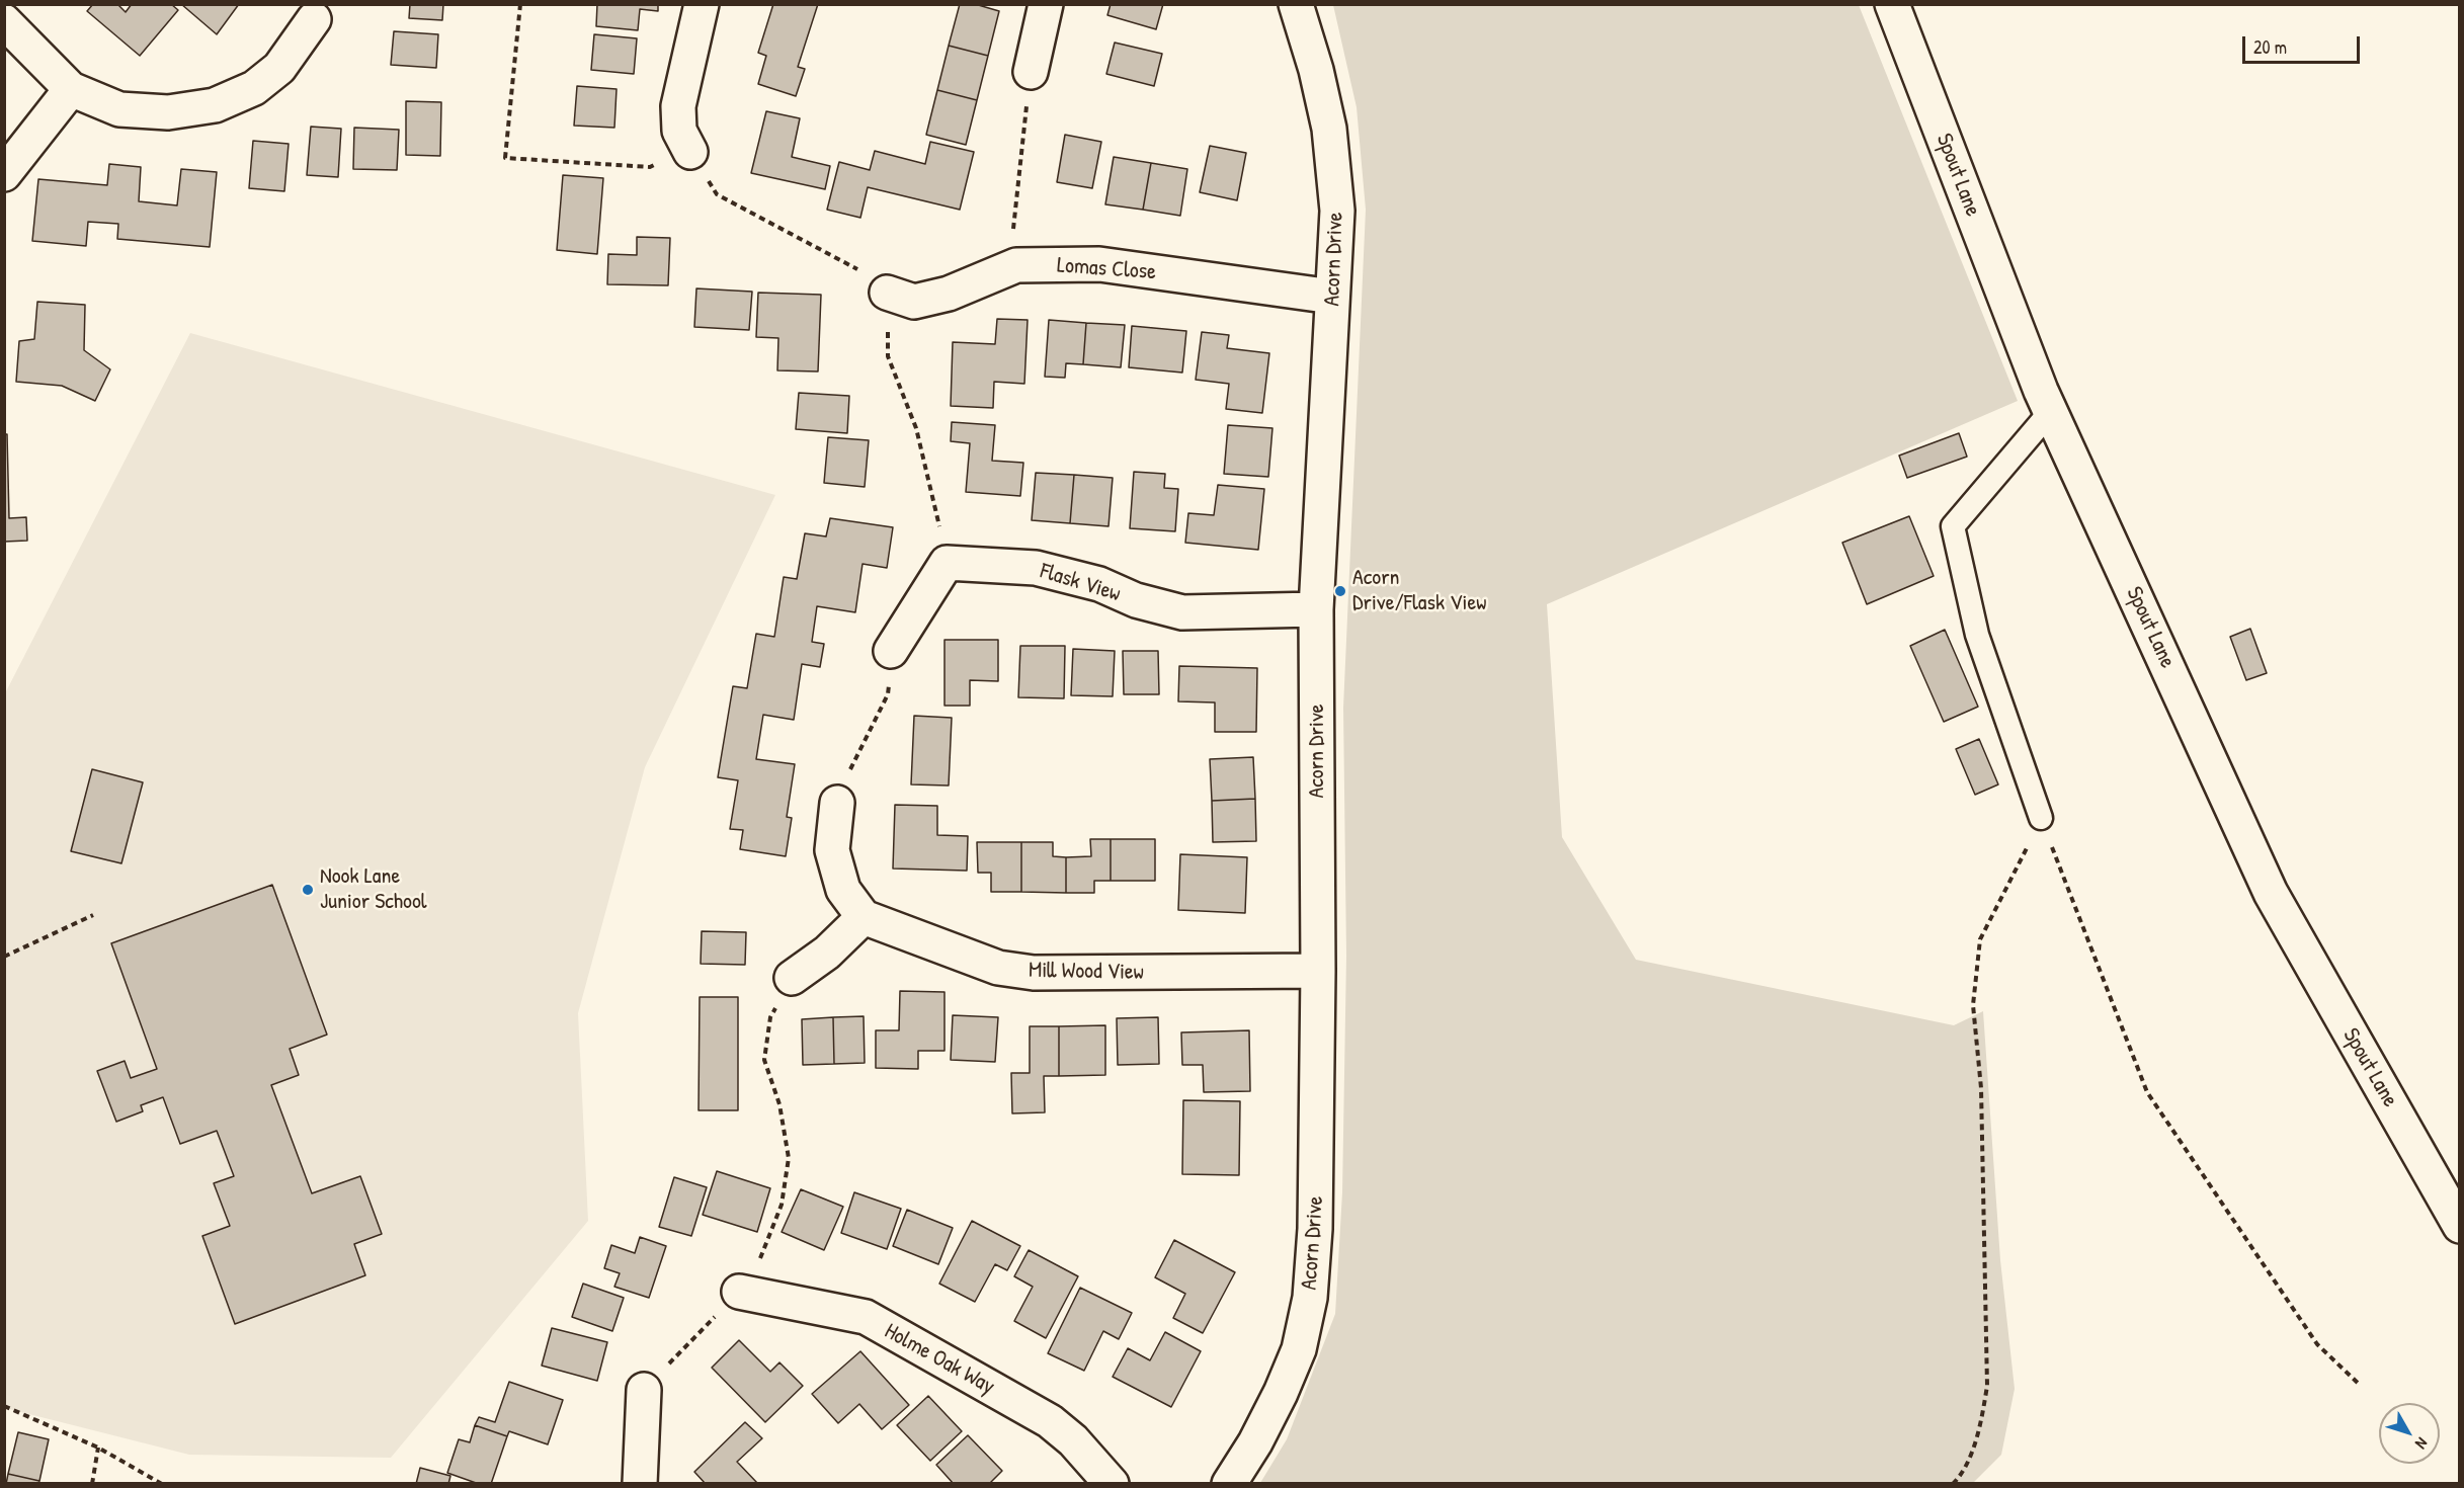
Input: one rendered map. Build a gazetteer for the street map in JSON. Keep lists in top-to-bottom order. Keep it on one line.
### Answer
{"streets":{"street":["Spout Lane","Acorn Drive","Lomas Close","Flask View","Mill Wood View","Holme Oak Way"]},"crossings":[["Acorn Drive","Lomas Close"],["Acorn Drive","Flask View"],["Acorn Drive","Mill Wood View"]],"places":["Acorn Drive/Flask View","Nook Lane Junior School"],"scale_bar":"20 m","north":"bottom right"}
